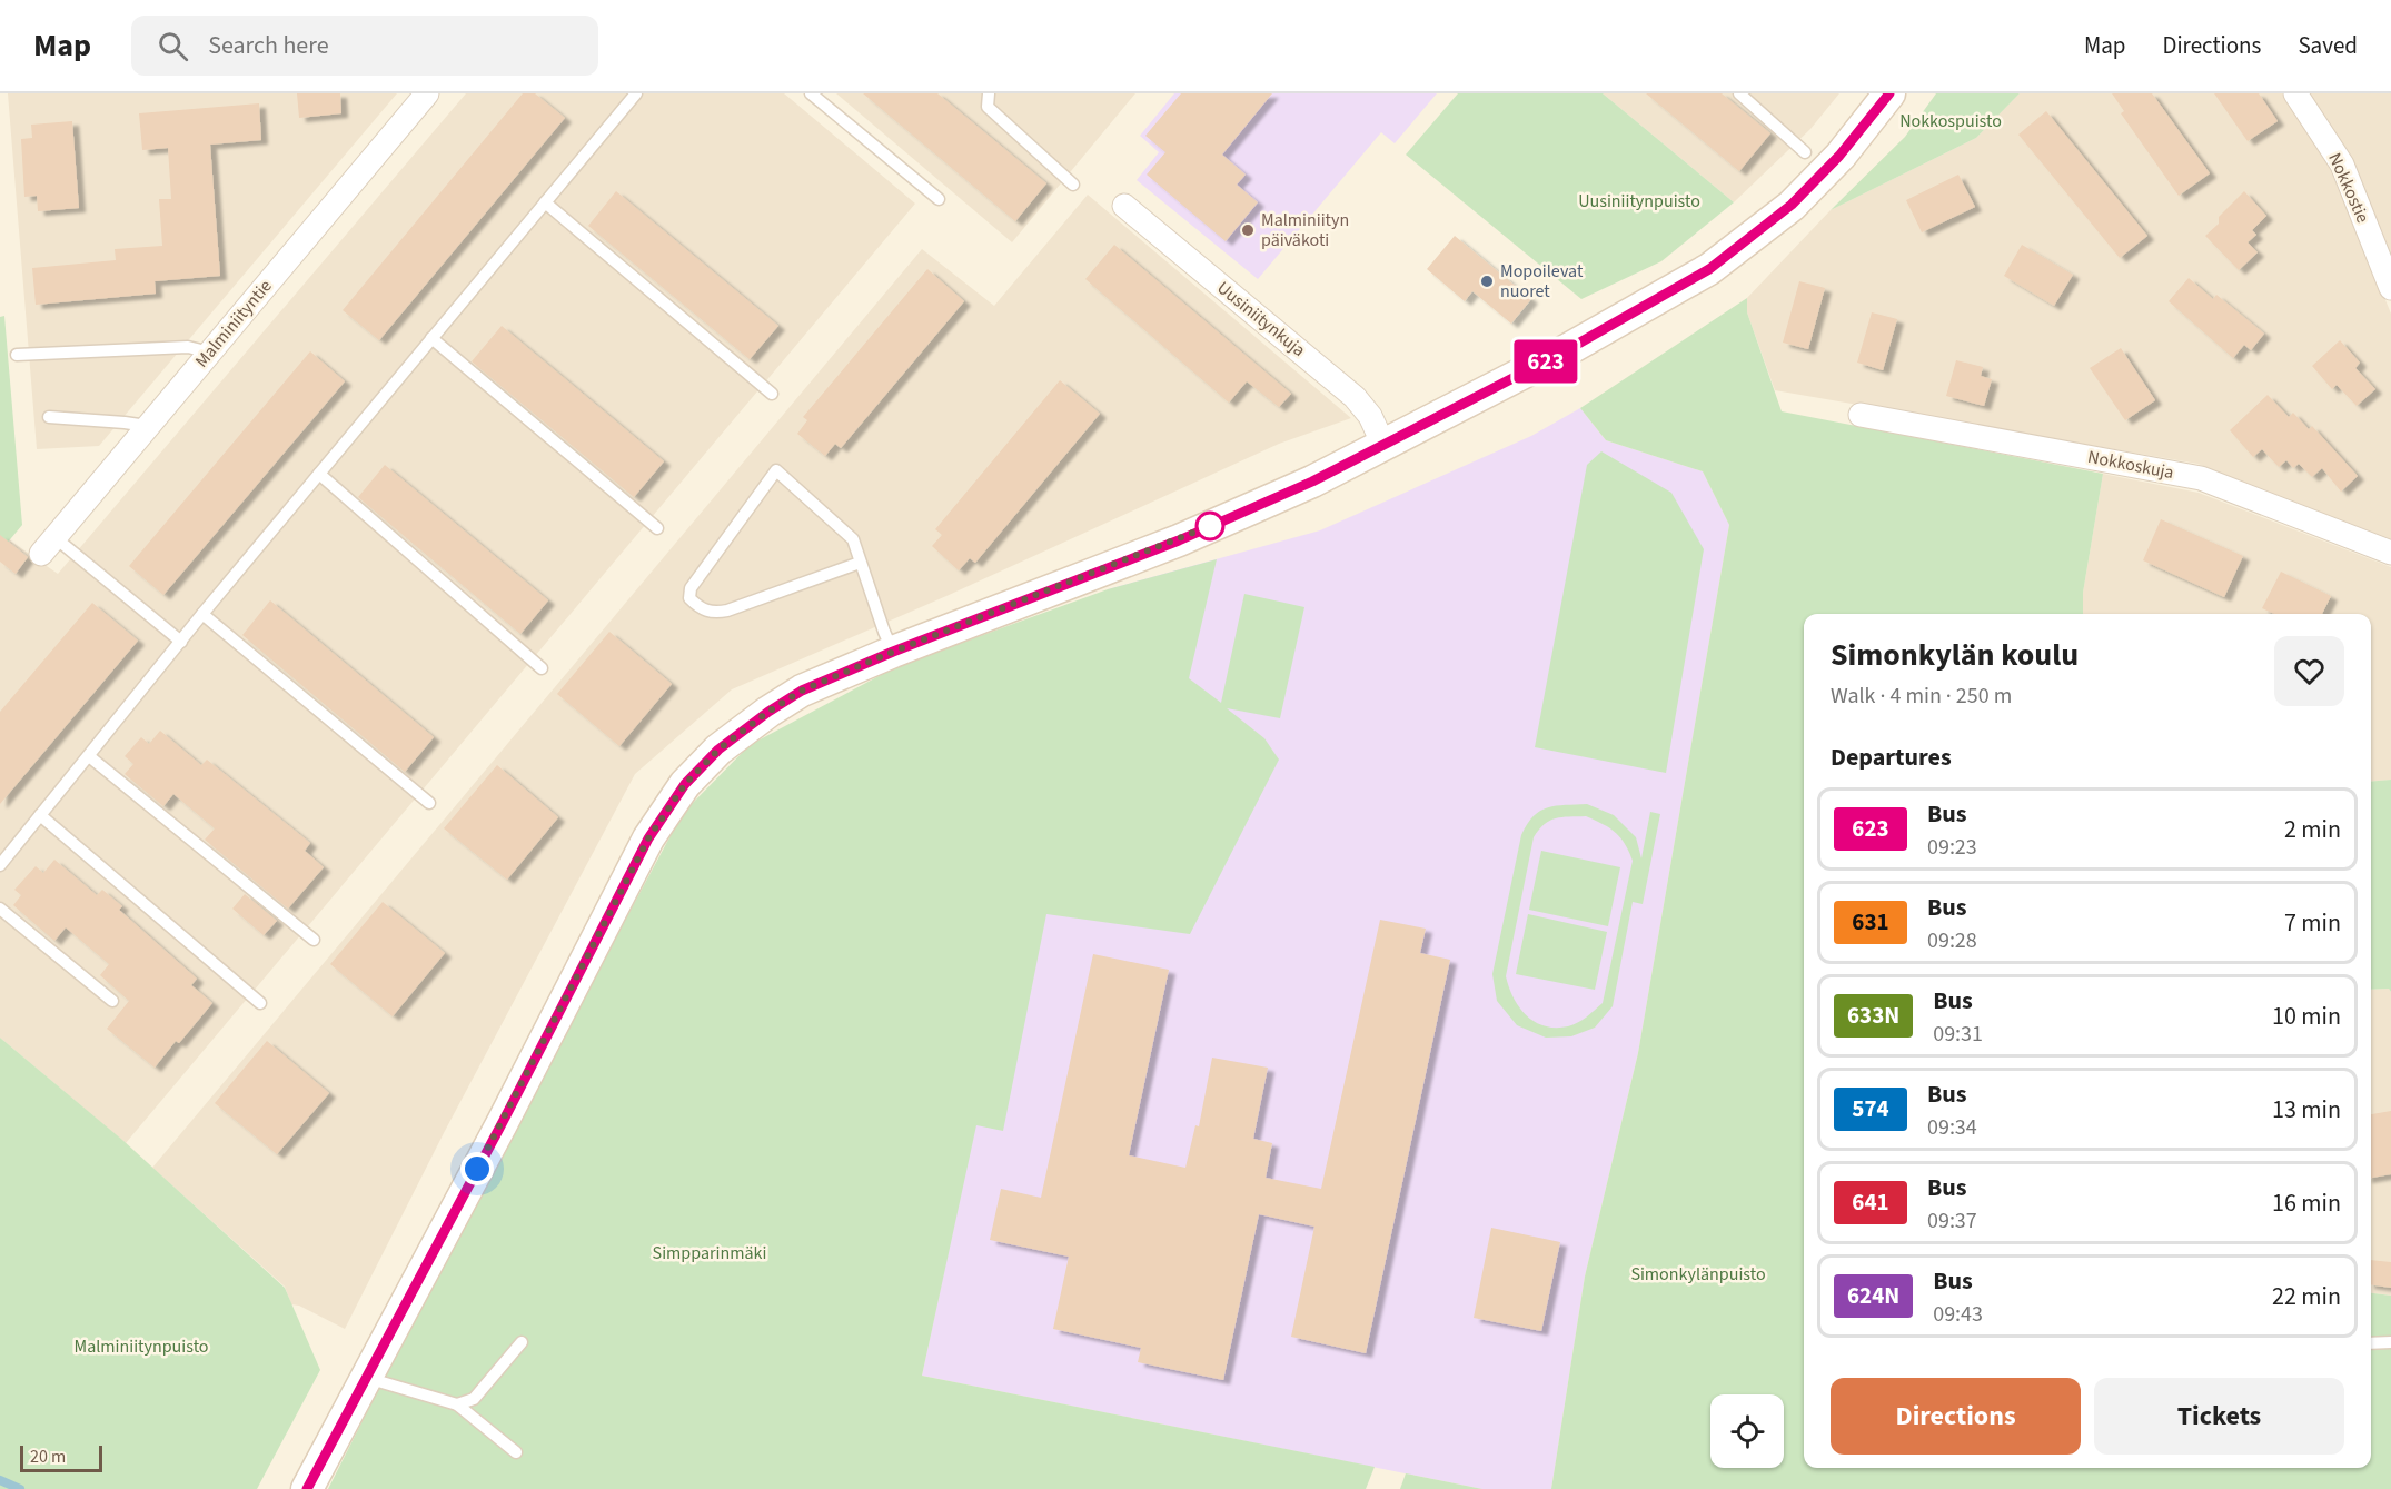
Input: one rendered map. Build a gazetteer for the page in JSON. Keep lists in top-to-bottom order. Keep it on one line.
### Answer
{"streets":{"street":["Nokkostie","Uusiniitynkuja","Malminiityntie","Nokkoskuja"]},"parks":["Nokkospuisto","Uusiniitynpuisto","Simpparinmäki","Simonkylänpuisto","Malminiitynpuisto"],"places":["Malminiityn päiväkoti","Mopoilevat nuoret"],"lines":["bus line 623"],"scale_bar":"20 m","page":{"header":"Map","search":"Search here","nav":["Map","Directions","Saved"],"on_map":"623","heading":[["Simonkylän koulu","Walk · 4 min · 250 m"],"Departures"],"list":[{"mark":"623","name":"Bus","note":"09:23","value":"2 min"},{"mark":"631","name":"Bus","note":"09:28","value":"7 min"},{"mark":"633N","name":"Bus","note":"09:31","value":"10 min"},{"mark":"574","name":"Bus","note":"09:34","value":"13 min"},{"mark":"641","name":"Bus","note":"09:37","value":"16 min"},{"mark":"624N","name":"Bus","note":"09:43","value":"22 min"}],"buttons":["Directions","Tickets"],"scale":"20 m"}}
